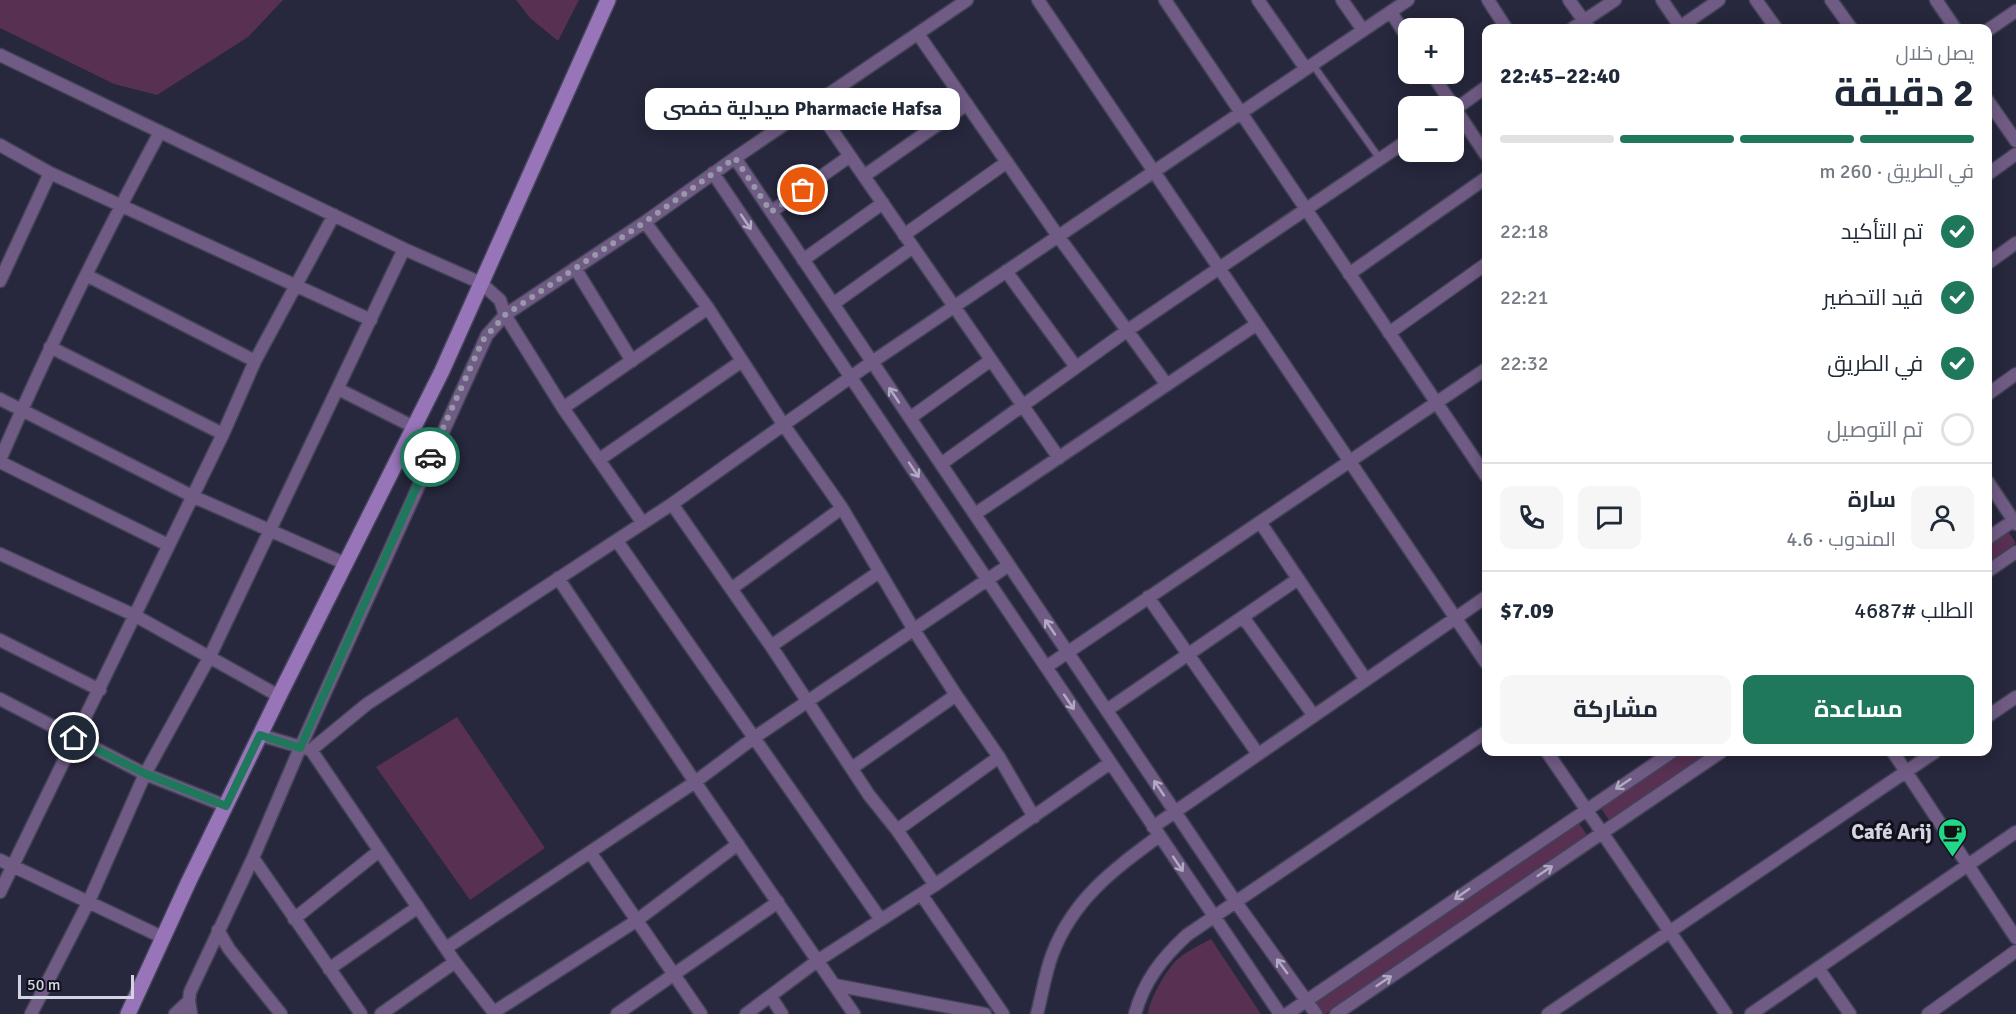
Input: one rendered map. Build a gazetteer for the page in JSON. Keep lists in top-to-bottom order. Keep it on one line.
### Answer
{"places":{"other":["Pharmacie Hafsa صيدلية حفصى"],"cafe":["Café Arij"]},"scale_bar":"50 m","page":{"map_buttons":["+","−"],"heading":["2 دقيقة","يصل خلال","22:40–22:45"],"panel":["سارة","المندوب · 4.6","الطلب #4687","$7.09"],"bubble":"Pharmacie Hafsa صيدلية حفصى","bar":"في الطريق · 260 m","list":[["تم التأكيد","22:18"],["قيد التحضير","22:21"],["في الطريق","22:32"],"تم التوصيل"],"buttons":["مساعدة","مشاركة"],"scale":"50 m"}}
